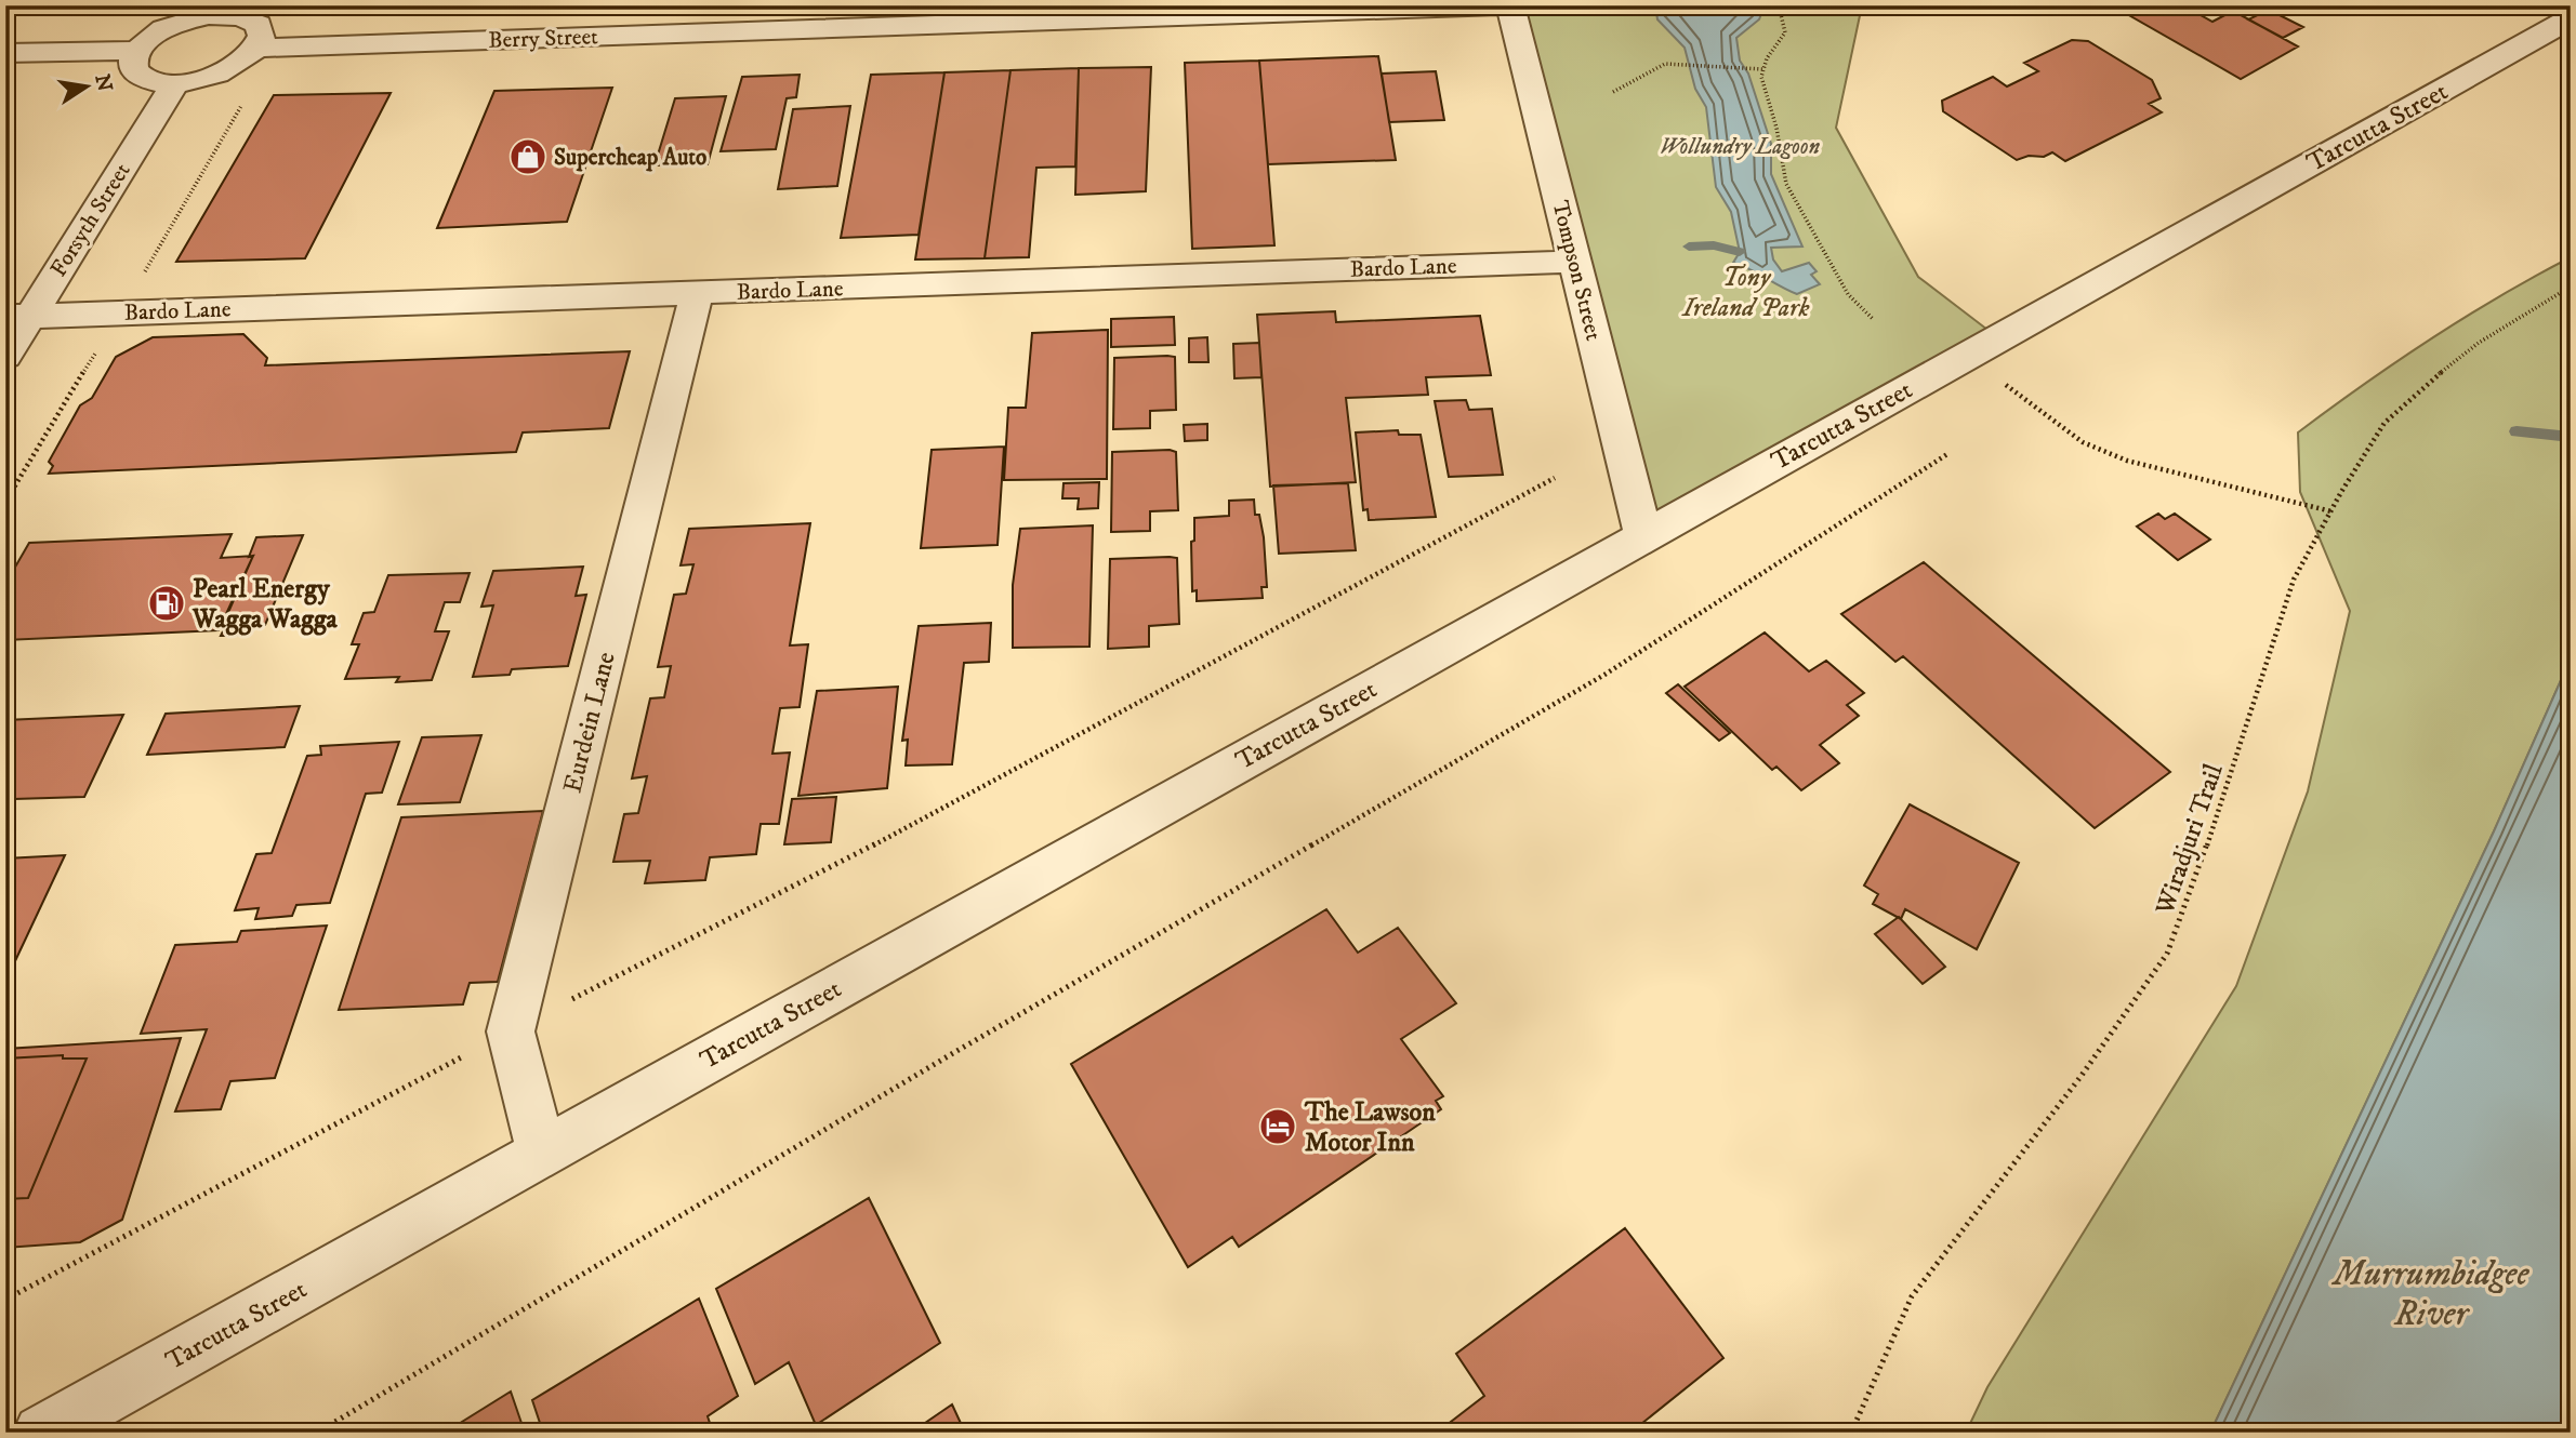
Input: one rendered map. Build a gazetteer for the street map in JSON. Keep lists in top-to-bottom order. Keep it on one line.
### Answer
{"streets":{"street":["Berry Street","Tarcutta Street","Forsyth Street","Bardo Lane","Tompson Street","Eurdein Lane"],"path":["Wiradjuri Trail"]},"crossings":[["Berry Street","Tompson Street"],["Tarcutta Street","Tompson Street"],["Tarcutta Street","Eurdein Lane"],["Forsyth Street","Bardo Lane"],["Bardo Lane","Tompson Street"],["Bardo Lane","Eurdein Lane"]],"water":["Wollundry Lagoon","Murrumbidgee River"],"parks":["Tony Ireland Park"],"places":{"shop":["Supercheap Auto"],"fuel station":["Pearl Energy Wagga Wagga"],"hotel":["The Lawson Motor Inn"]},"north":"right"}
